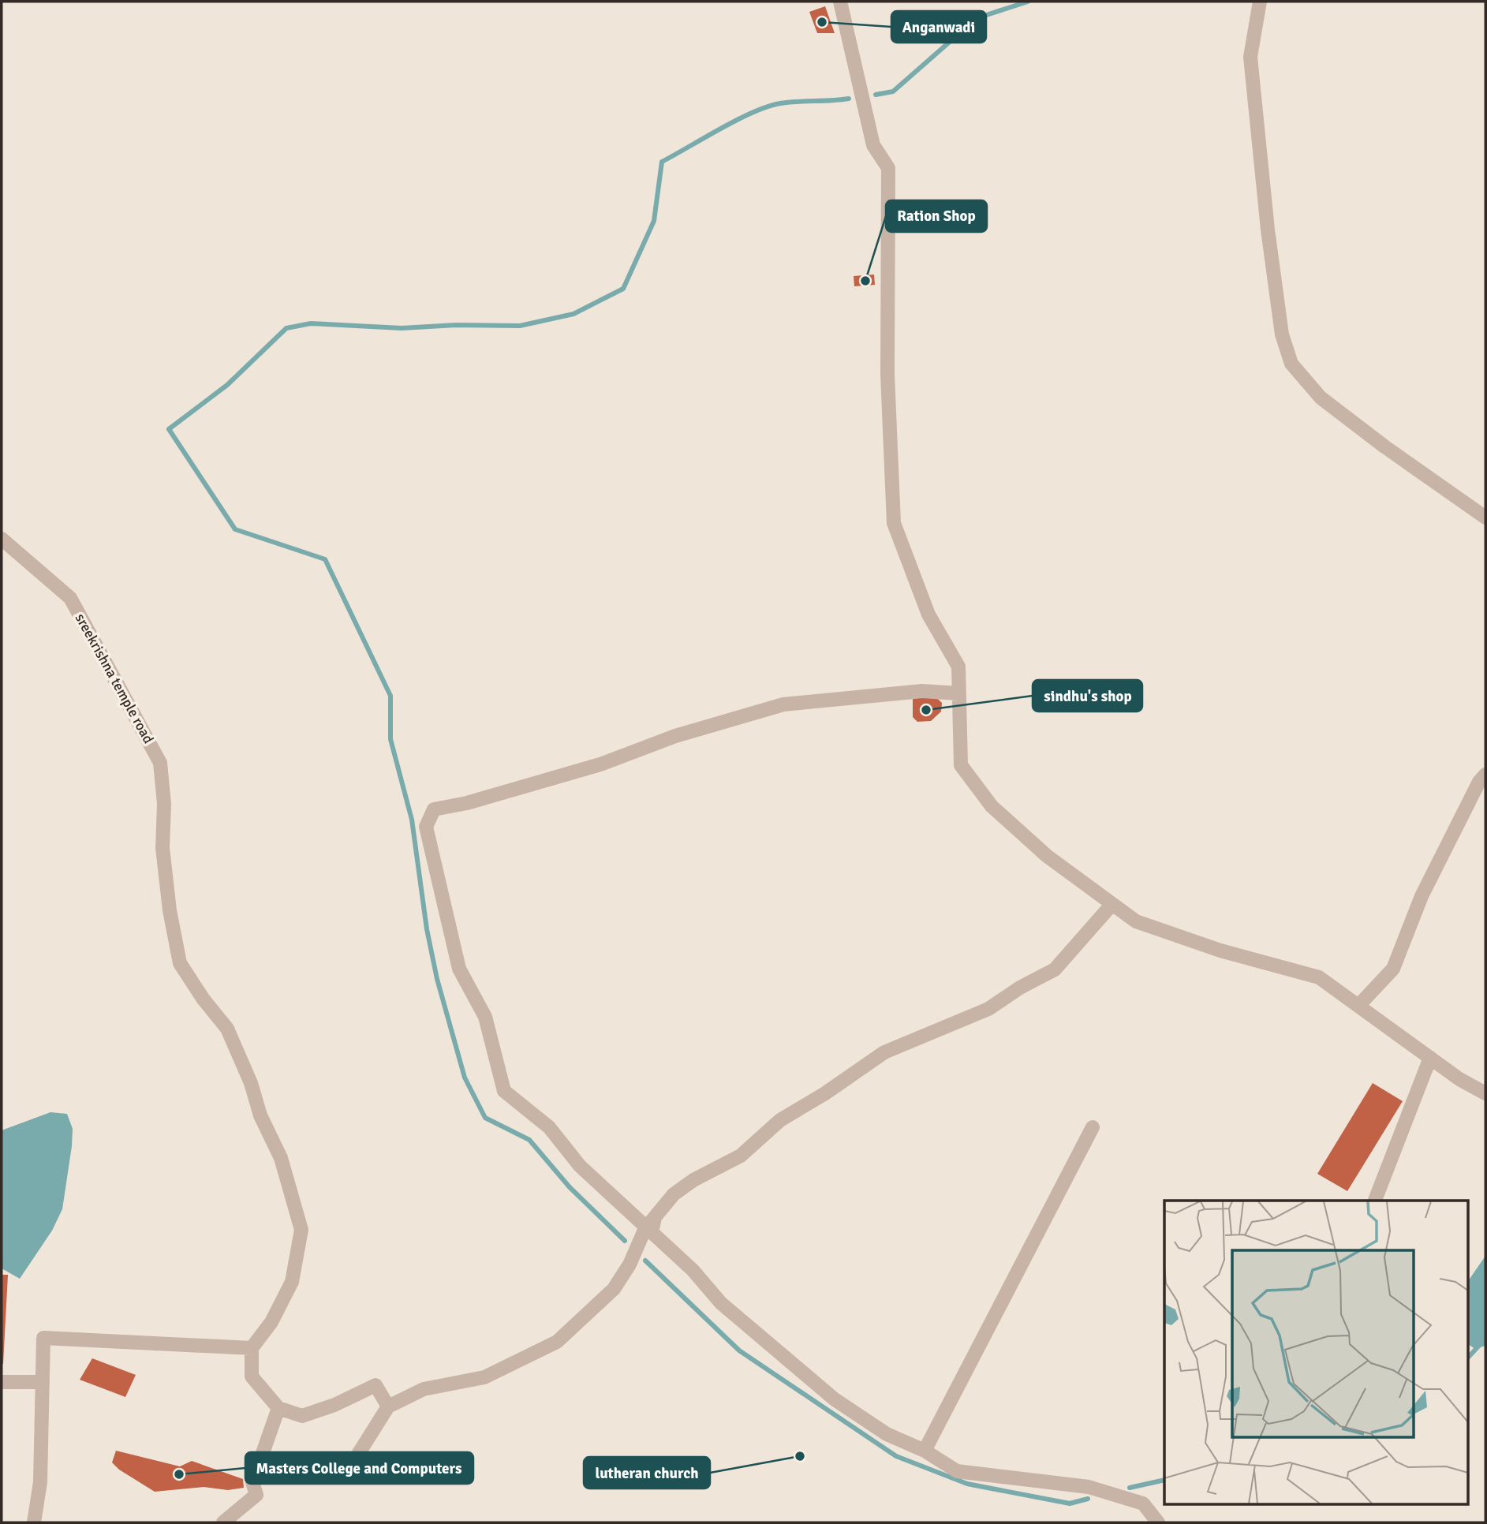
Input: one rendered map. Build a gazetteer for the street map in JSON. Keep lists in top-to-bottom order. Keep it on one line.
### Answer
{"streets":{"street":["sreekrishna temple road"]},"places":["Anganwadi","Ration Shop","sindhu's shop","lutheran church","Masters College and Computers"]}
